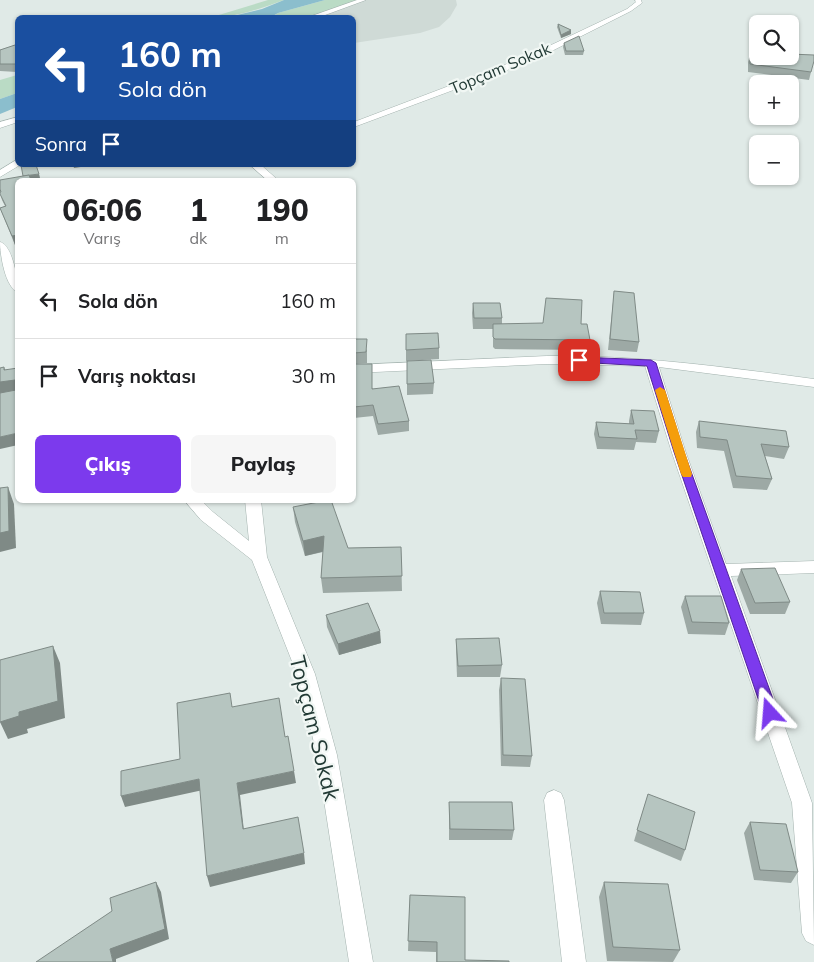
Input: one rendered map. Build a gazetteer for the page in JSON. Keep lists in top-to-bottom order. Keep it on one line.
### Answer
{"streets":{"street":["Topçam Sokak"]},"page":{"map_buttons":["+","−"],"turn":["160 m","Sola dön"],"then":"Sonra","eta":["06:06","Varış","1","dk","190","m"],"list":[{"name":"Sola dön","value":"160 m"},{"name":"Varış noktası","value":"30 m"}],"buttons":["Çıkış","Paylaş"]}}
